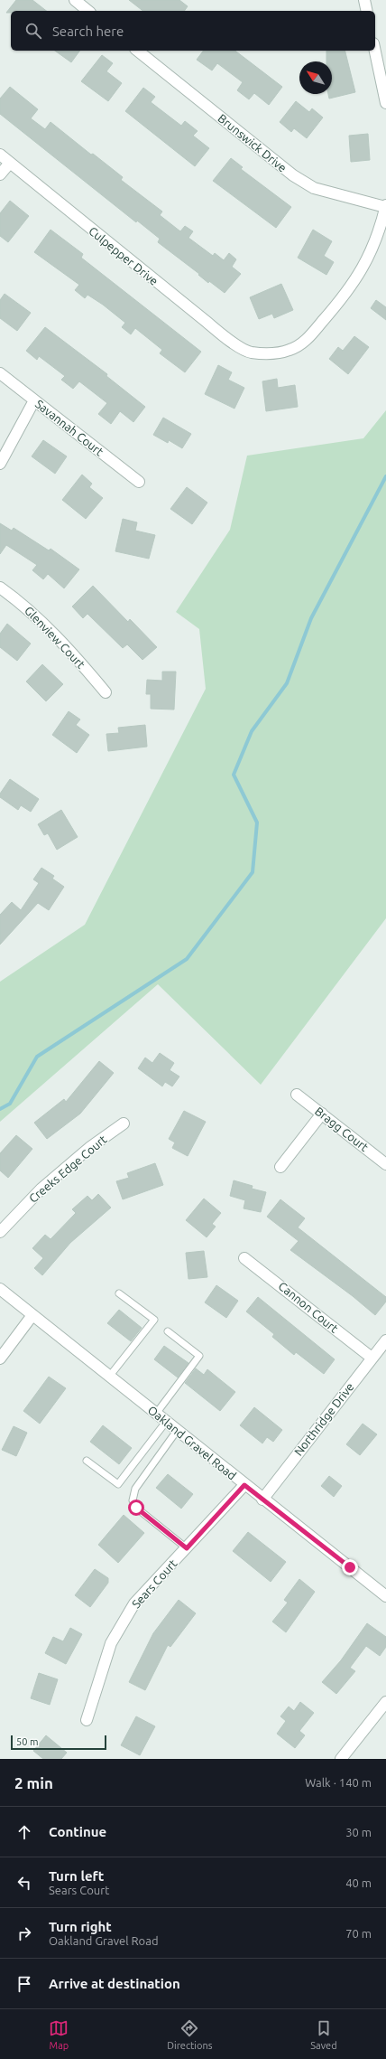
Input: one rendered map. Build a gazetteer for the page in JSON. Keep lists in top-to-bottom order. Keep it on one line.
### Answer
{"streets":{"street":["Brunswick Drive","Culpepper Drive","Savannah Court","Glenview Court","Bragg Court","Creeks Edge Court","Cannon Court","Northridge Drive","Oakland Gravel Road","Sears Court"]},"crossings":[["Brunswick Drive","Culpepper Drive"],["Cannon Court","Northridge Drive"],["Northridge Drive","Oakland Gravel Road"],["Oakland Gravel Road","Sears Court"]],"scale_bar":"50 m","north":"top left","page":{"search":"Search here","scale":"50 m","heading":["2 min","Walk · 140 m"],"list":[["Continue","30 m"],["Turn left","Sears Court","40 m"],["Turn right","Oakland Gravel Road","70 m"],"Arrive at destination"],"nav":["Map","Directions","Saved"]}}
